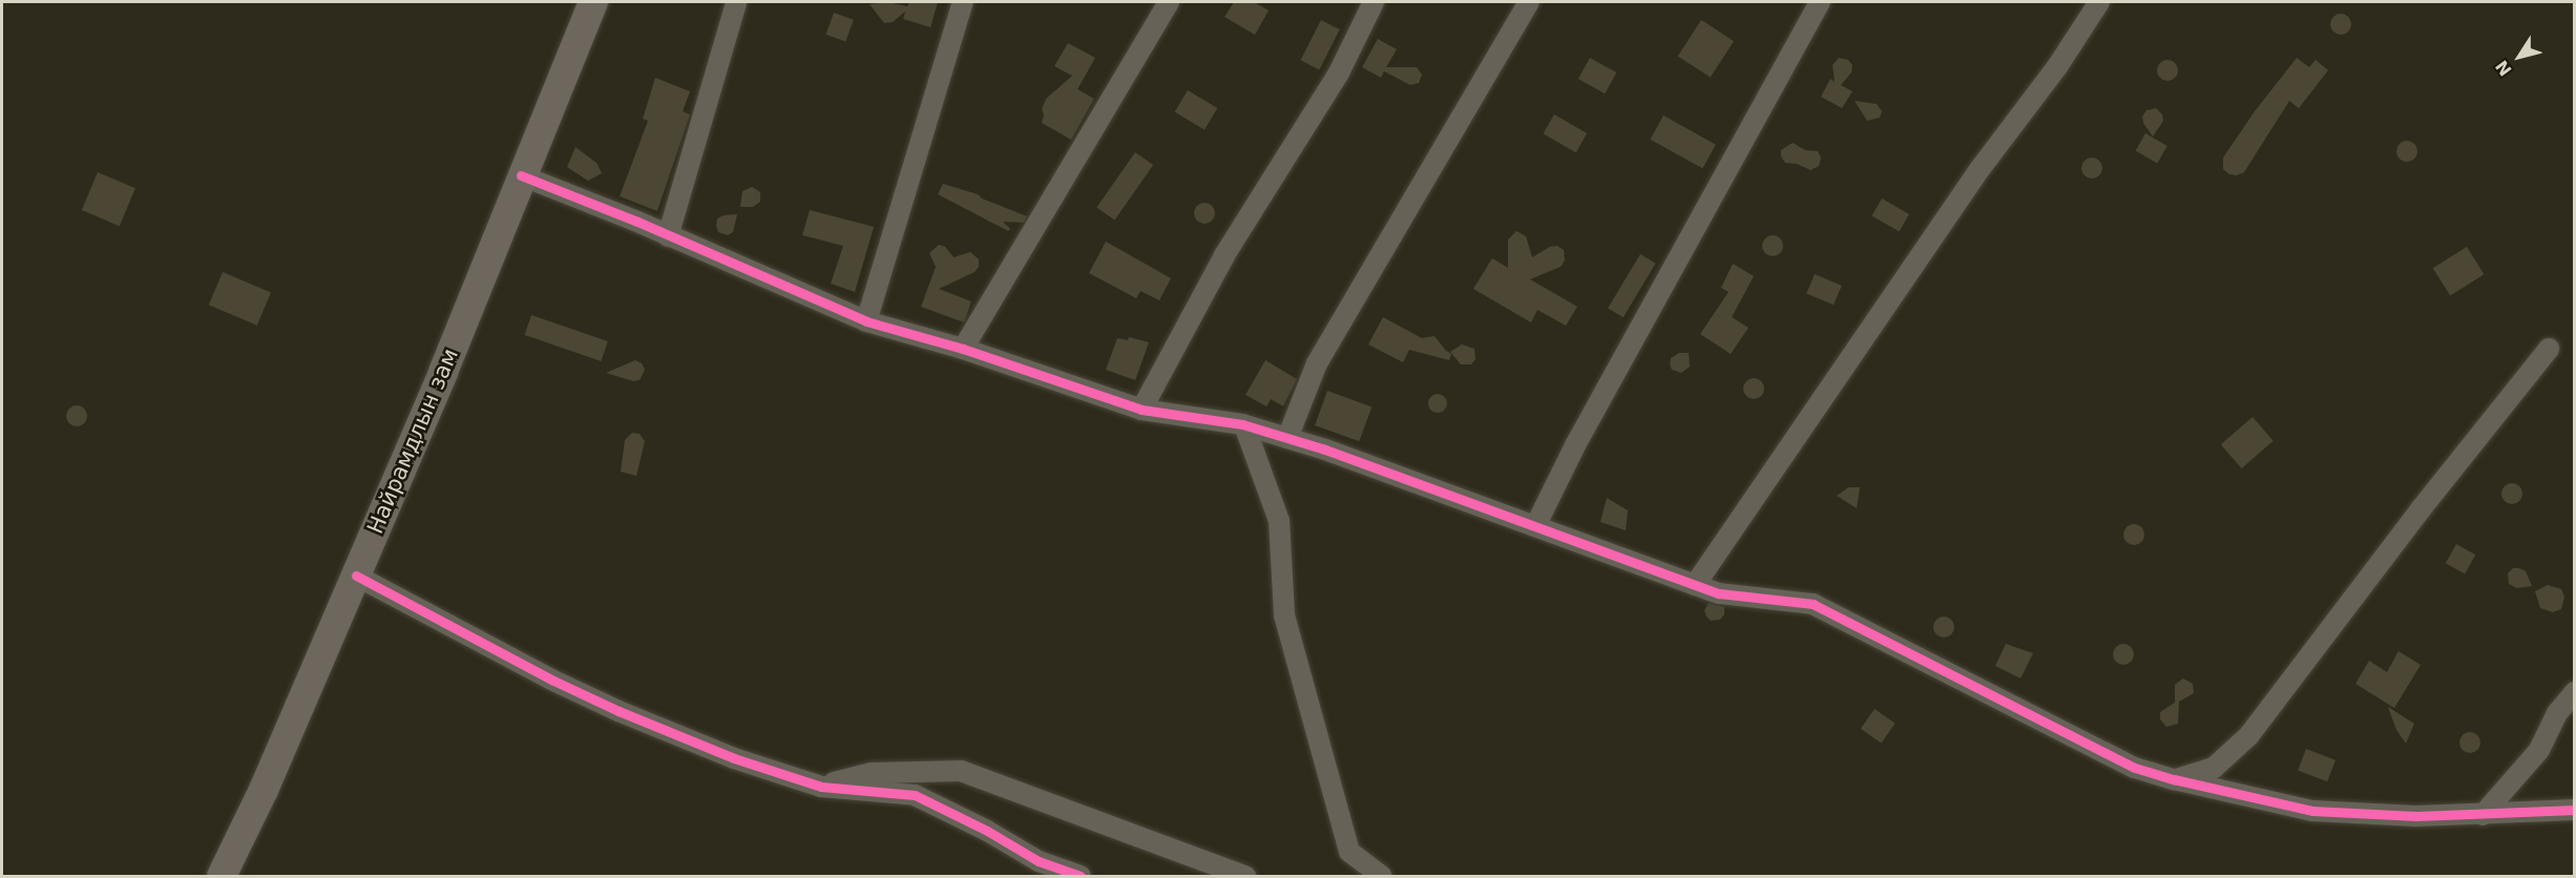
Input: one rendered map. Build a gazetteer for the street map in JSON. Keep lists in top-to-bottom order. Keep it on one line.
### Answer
{"streets":{"main road":["Найрамдлын зам"]},"north":"bottom left"}
